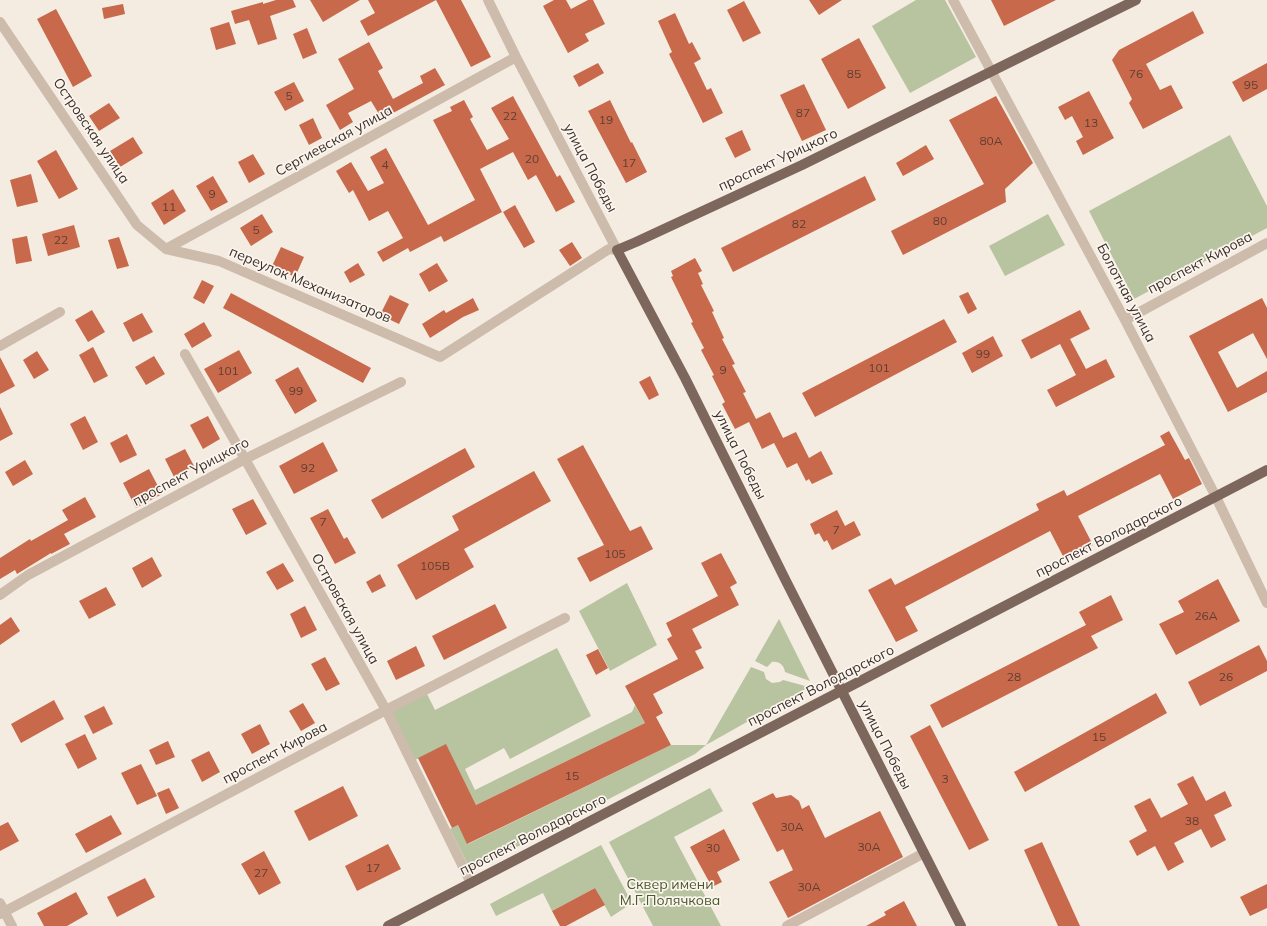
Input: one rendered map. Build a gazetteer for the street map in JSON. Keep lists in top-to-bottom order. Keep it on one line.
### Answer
{"streets":{"main road":["проспект Урицкого","улица Победы","проспект Володарского"],"street":["Островская улица","Сергиевская улица","проспект Кирова","переулок Механизаторов","Болотная улица"]},"crossings":[["Островская улица","Сергиевская улица"],["Островская улица","проспект Урицкого"],["Островская улица","проспект Кирова"],["Островская улица","переулок Механизаторов"],["Островская улица","проспект Володарского"],["Сергиевская улица","улица Победы"],["Сергиевская улица","переулок Механизаторов"],["проспект Урицкого","улица Победы"],["проспект Урицкого","переулок Механизаторов"],["проспект Урицкого","Болотная улица"],["улица Победы","проспект Володарского"],["проспект Кирова","Болотная улица"],["Болотная улица","проспект Володарского"]],"parks":["Сквер имени М.Г.Полячкова"],"house_numbers":["85","76","95","5","87","22","19","13","80А","20","17","4","9","11","80","82","5","22","99","101","9","101","99","92","7","7","105","105В","26А","28","26","15","15","3","38","30А","30А","30","17","27","30А"]}
